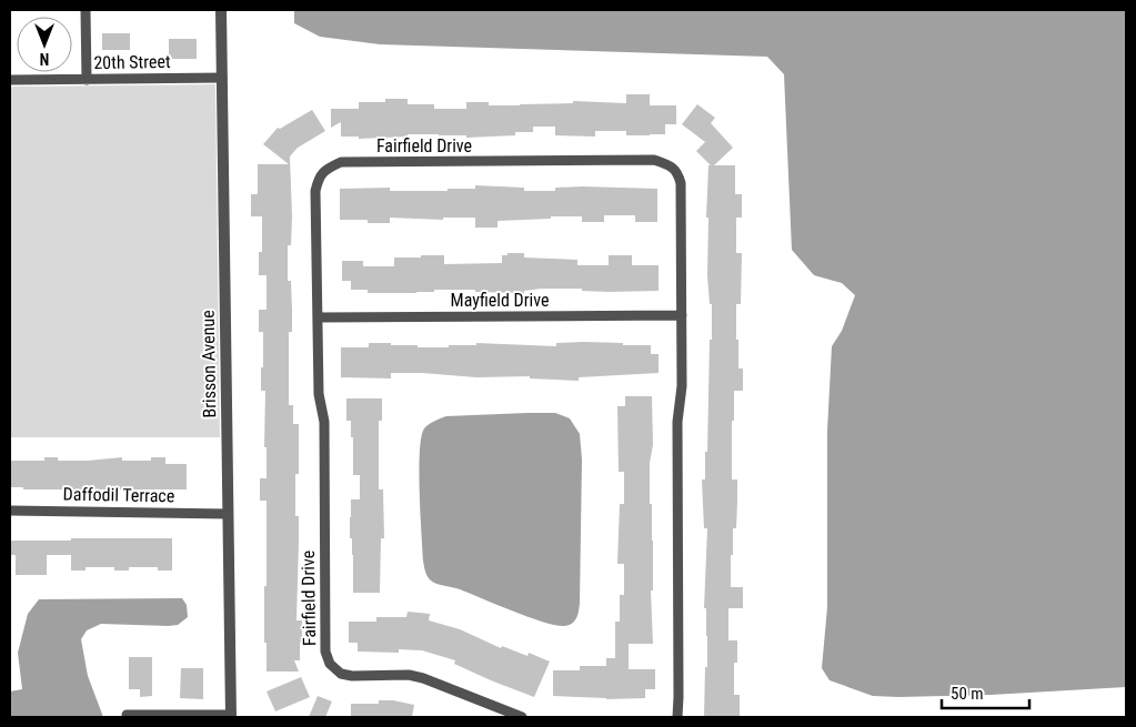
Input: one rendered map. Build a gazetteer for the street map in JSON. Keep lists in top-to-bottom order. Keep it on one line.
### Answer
{"streets":{"street":["20th Street","Fairfield Drive","Mayfield Drive","Brisson Avenue","Daffodil Terrace"]},"crossings":[["20th Street","Brisson Avenue"],["Fairfield Drive","Mayfield Drive"],["Brisson Avenue","Daffodil Terrace"]],"scale_bar":"50 m","north":"bottom"}
